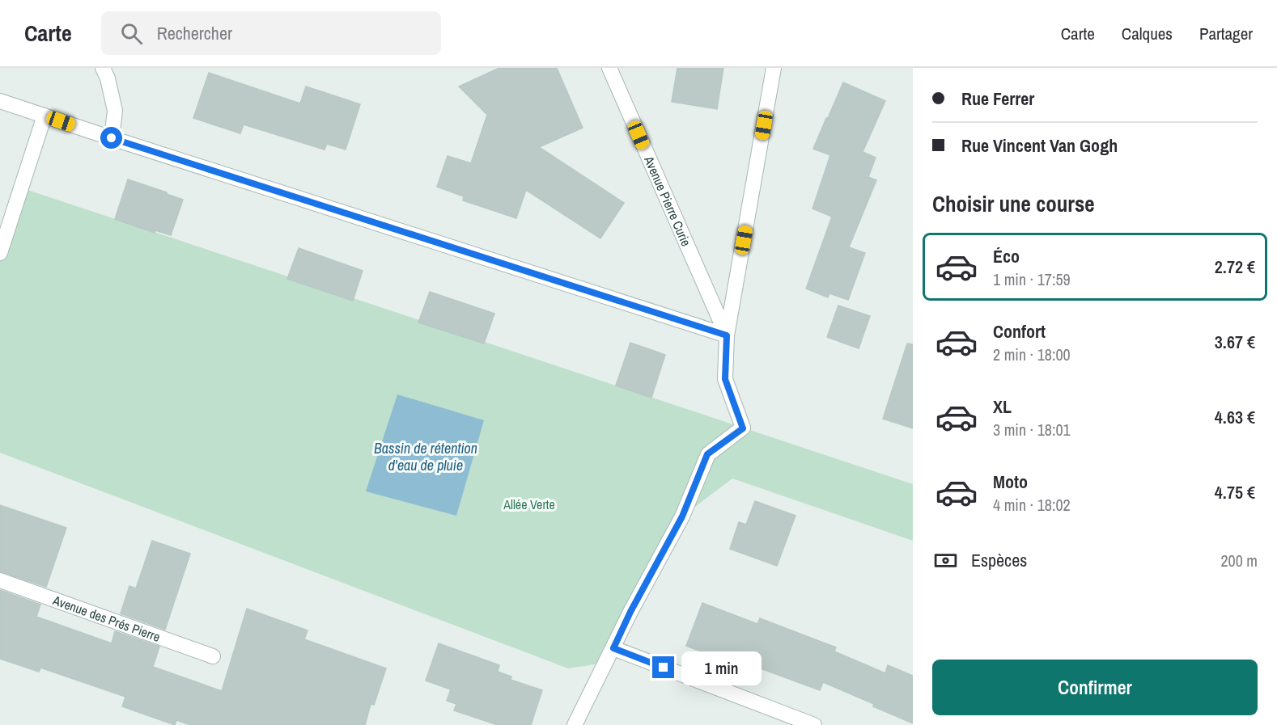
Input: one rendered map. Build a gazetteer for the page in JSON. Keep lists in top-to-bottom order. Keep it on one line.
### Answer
{"streets":{"street":["Avenue Pierre Curie","Avenue des Prés Pierre"]},"water":["Bassin de rétention d'eau de pluie"],"parks":["Allée Verte"],"page":{"header":"Carte","search":"Rechercher","nav":["Carte","Calques","Partager"],"banner":["Rue Ferrer","Rue Vincent Van Gogh"],"heading":"Choisir une course","list":[{"name":"Éco","note":"1 min · 17:59","value":"2.72 €"},{"name":"Confort","note":"2 min · 18:00","value":"3.67 €"},{"name":"XL","note":"3 min · 18:01","value":"4.63 €"},{"name":"Moto","note":"4 min · 18:02","value":"4.75 €"}],"pay":["Espèces","200 m"],"buttons":"Confirmer","bubble":"1 min"}}
